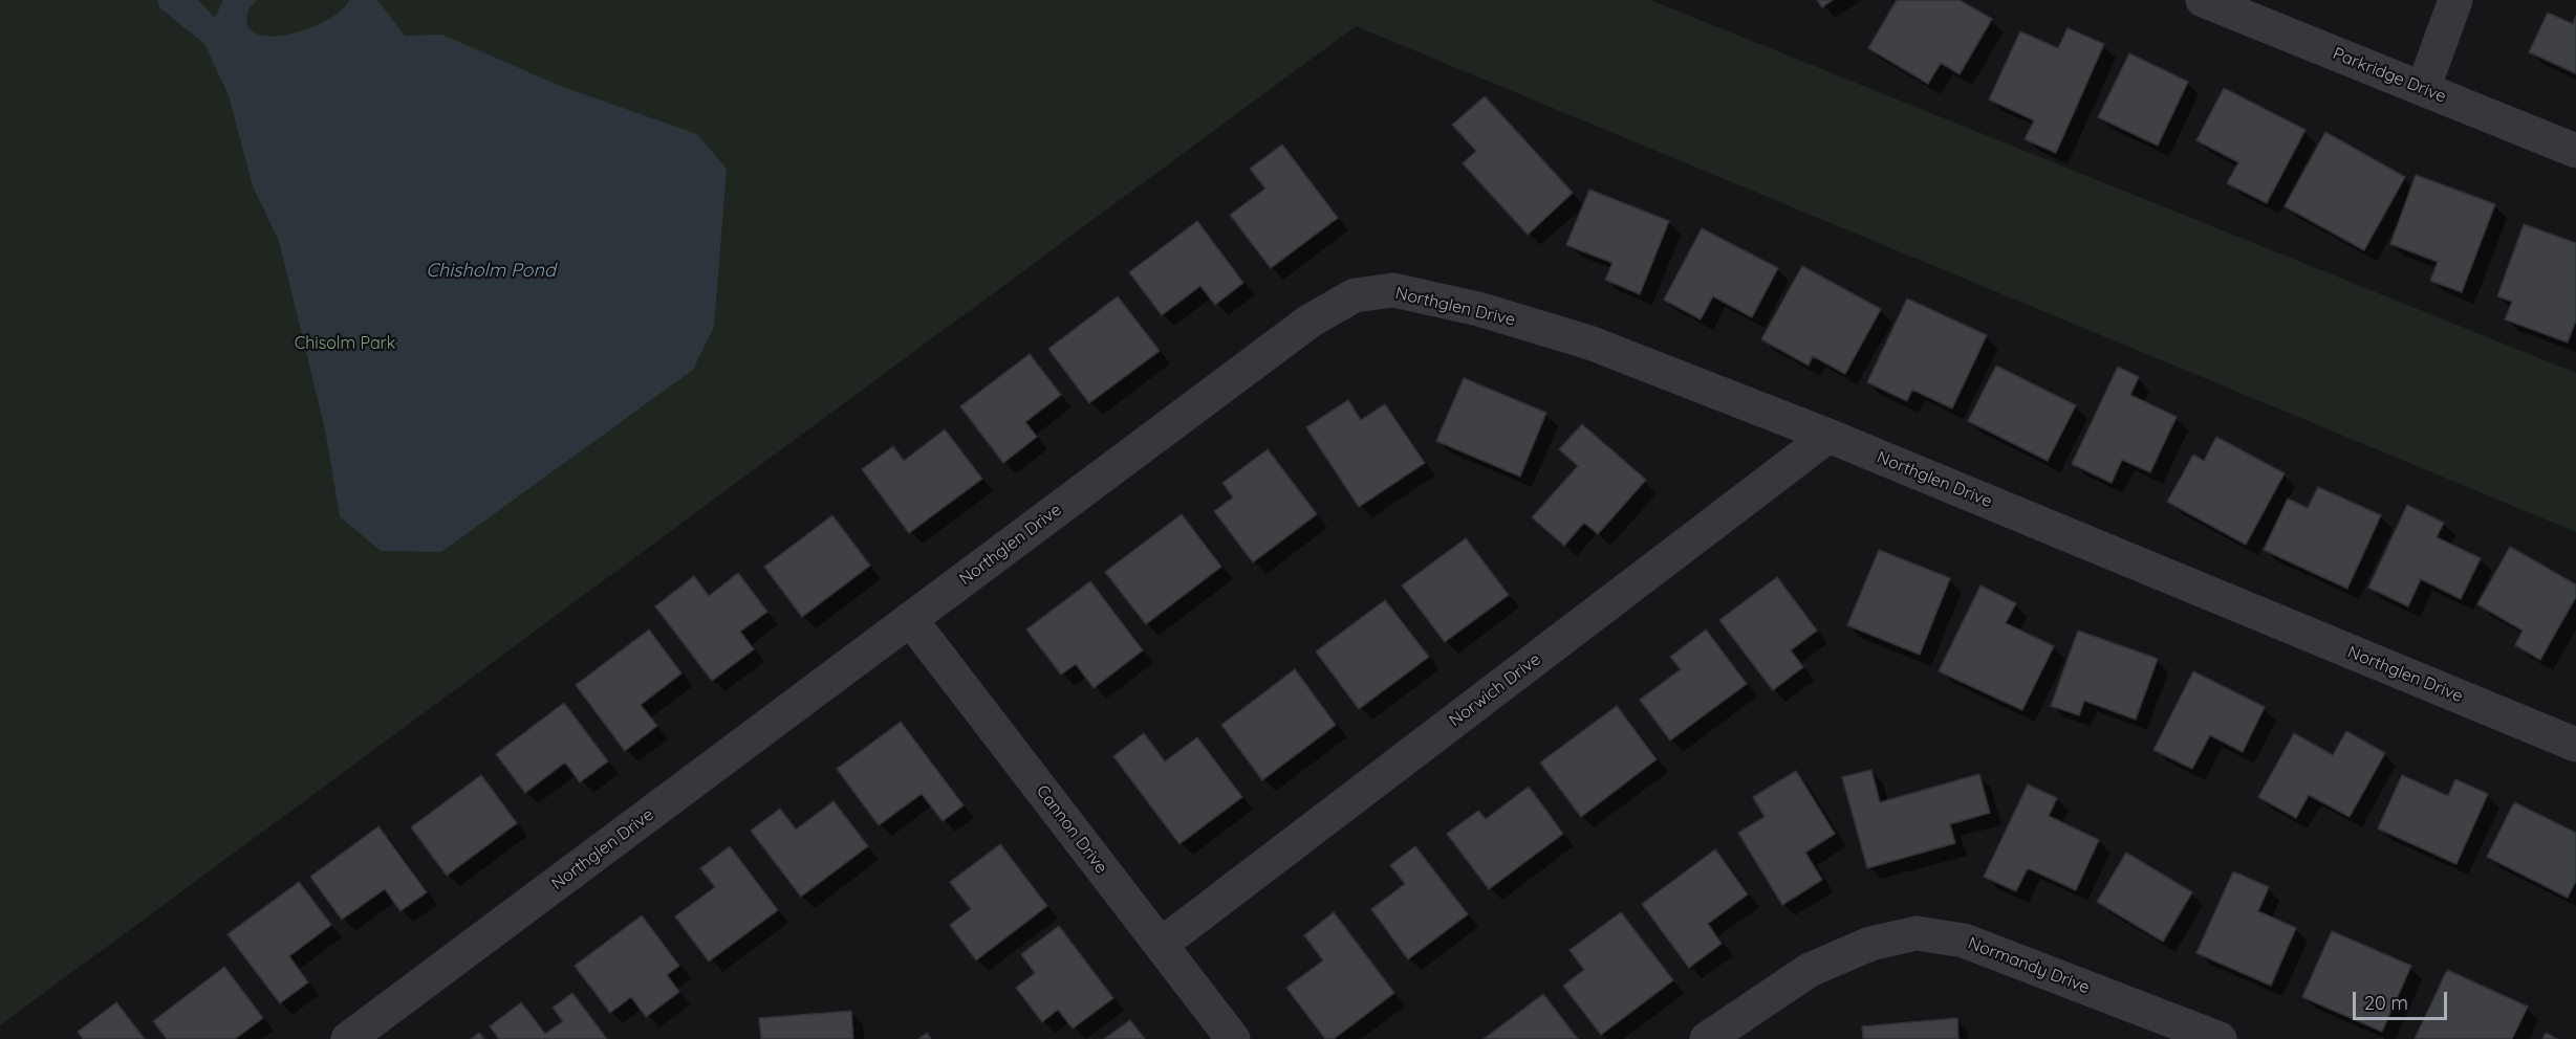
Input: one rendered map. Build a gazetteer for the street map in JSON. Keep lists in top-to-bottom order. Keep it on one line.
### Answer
{"streets":{"street":["Parkridge Drive","Northglen Drive","Norwich Drive","Cannon Drive","Normandy Drive"]},"crossings":[["Northglen Drive","Norwich Drive"],["Northglen Drive","Cannon Drive"],["Norwich Drive","Cannon Drive"]],"water":["Chisholm Pond"],"parks":["Chisolm Park"],"scale_bar":"20 m"}
